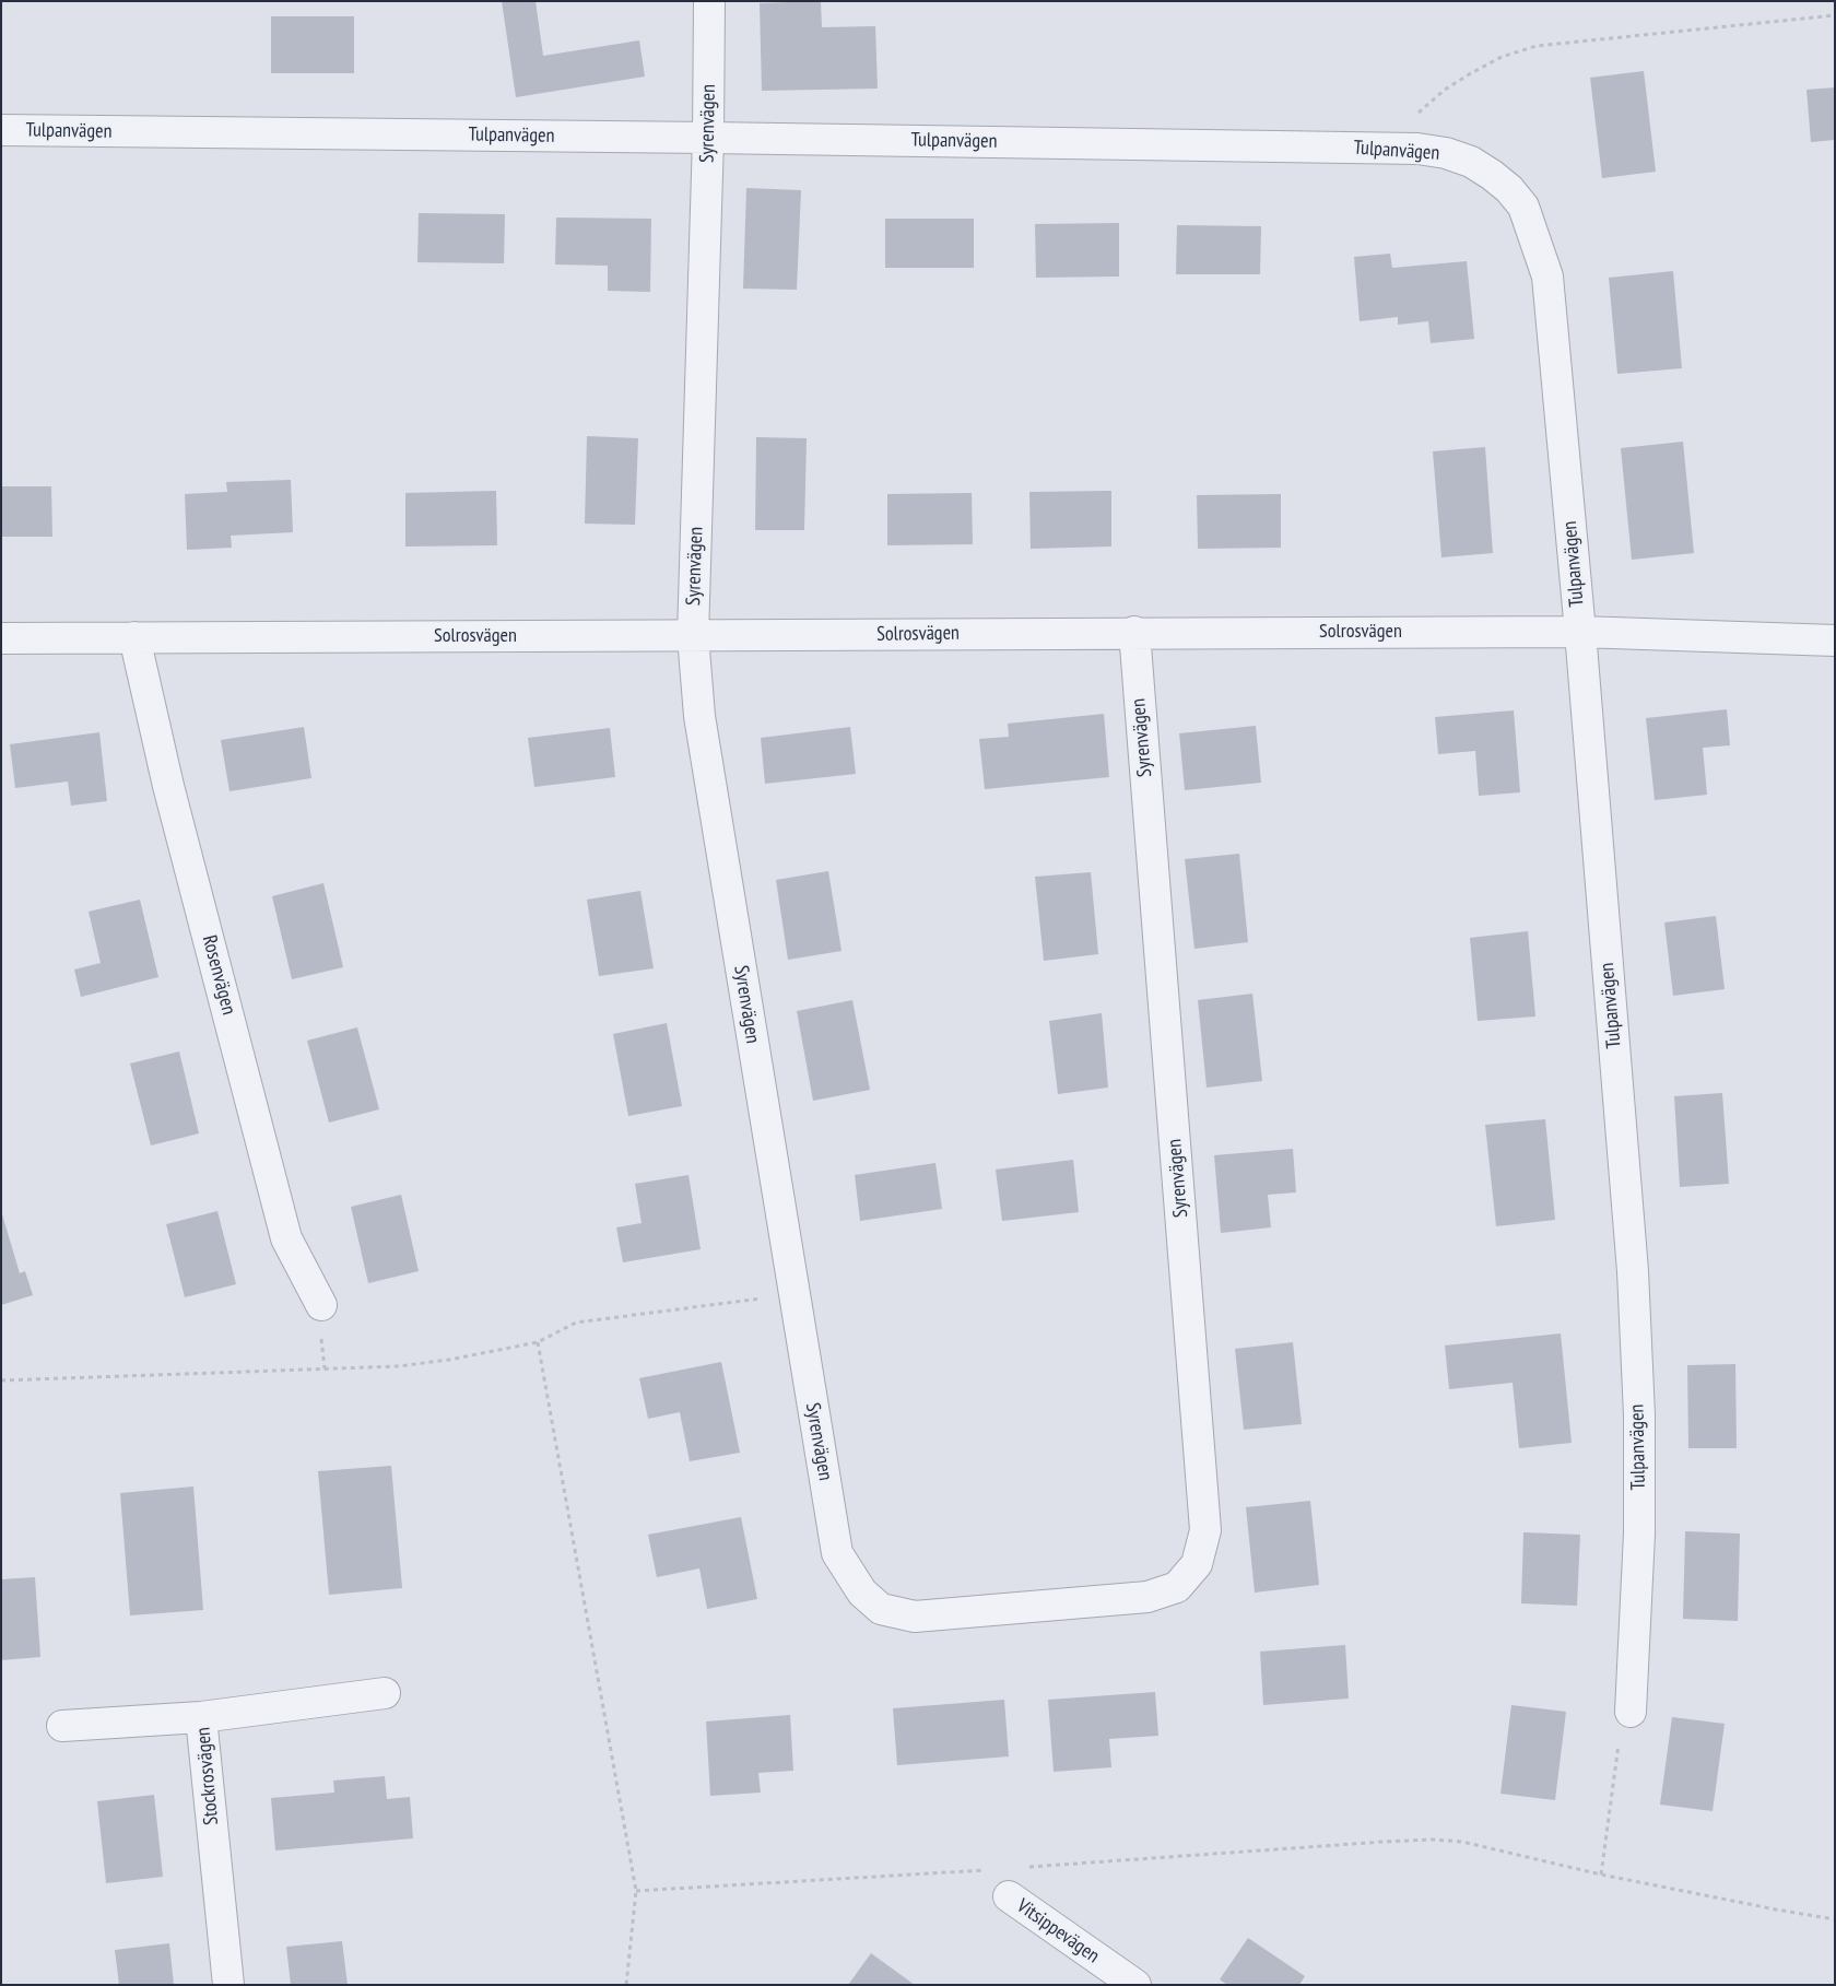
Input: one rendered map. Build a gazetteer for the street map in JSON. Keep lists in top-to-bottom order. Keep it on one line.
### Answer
{"streets":{"street":["Syrenvägen","Tulpanvägen","Solrosvägen","Rosenvägen","Stockrosvägen","Vitsippevägen"]},"crossings":[["Syrenvägen","Tulpanvägen"],["Syrenvägen","Solrosvägen"],["Tulpanvägen","Solrosvägen"],["Solrosvägen","Rosenvägen"]]}
